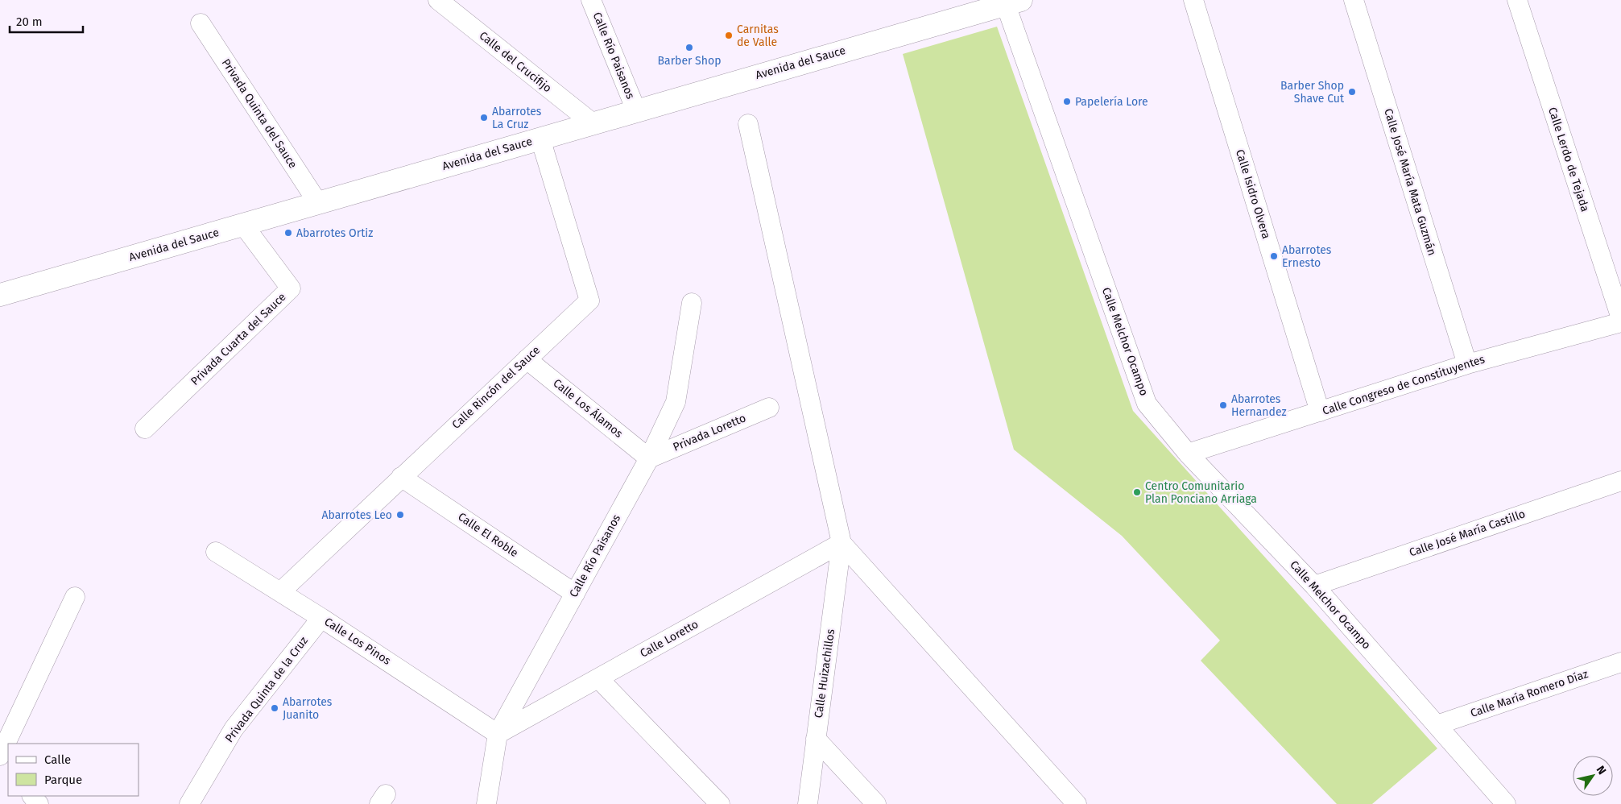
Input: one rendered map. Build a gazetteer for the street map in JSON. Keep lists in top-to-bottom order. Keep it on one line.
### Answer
{"streets":{"main road":["Avenida del Sauce"],"street":["Calle Río Paisanos","Calle del Crucifijo","Privada Quinta del Sauce","Calle Lerdo de Tejada","Calle José María Mata Guzmán","Calle Isidro Olvera","Privada Cuarta del Sauce","Calle Melchor Ocampo","Calle Congreso de Constituyentes","Calle Rincón del Sauce","Calle Los Álamos","Privada Loretto","Calle José María Castillo","Calle El Roble","Calle Loretto","Calle Los Pinos","Calle Huizachillos","Privada Quinta de la Cruz","Calle María Romero Díaz"]},"crossings":[["Calle Río Paisanos","Avenida del Sauce"],["Calle Río Paisanos","Calle Los Álamos"],["Calle Río Paisanos","Privada Loretto"],["Calle Río Paisanos","Calle El Roble"],["Calle Río Paisanos","Calle Loretto"],["Calle Río Paisanos","Calle Los Pinos"],["Calle del Crucifijo","Avenida del Sauce"],["Avenida del Sauce","Privada Quinta del Sauce"],["Avenida del Sauce","Privada Cuarta del Sauce"],["Avenida del Sauce","Calle Melchor Ocampo"],["Avenida del Sauce","Calle Rincón del Sauce"],["Calle José María Mata Guzmán","Calle Congreso de Constituyentes"],["Calle Isidro Olvera","Calle Congreso de Constituyentes"],["Calle Melchor Ocampo","Calle Congreso de Constituyentes"],["Calle Melchor Ocampo","Calle José María Castillo"],["Calle Melchor Ocampo","Calle María Romero Díaz"],["Calle Rincón del Sauce","Calle Los Álamos"],["Calle Rincón del Sauce","Calle El Roble"],["Calle Rincón del Sauce","Calle Los Pinos"],["Calle Los Álamos","Privada Loretto"],["Calle Loretto","Calle Los Pinos"],["Calle Loretto","Calle Huizachillos"],["Calle Los Pinos","Privada Quinta de la Cruz"]],"places":["Carnitas de Valle","Barber Shop","Barber Shop Shave Cut","Papelería Lore","Abarrotes La Cruz","Abarrotes Ortiz","Abarrotes Ernesto","Abarrotes Hernandez","Centro Comunitario Plan Ponciano Arriaga","Abarrotes Leo","Abarrotes Juanito"],"legend":["Calle","Parque"],"scale_bar":"20 m","north":"top right"}
